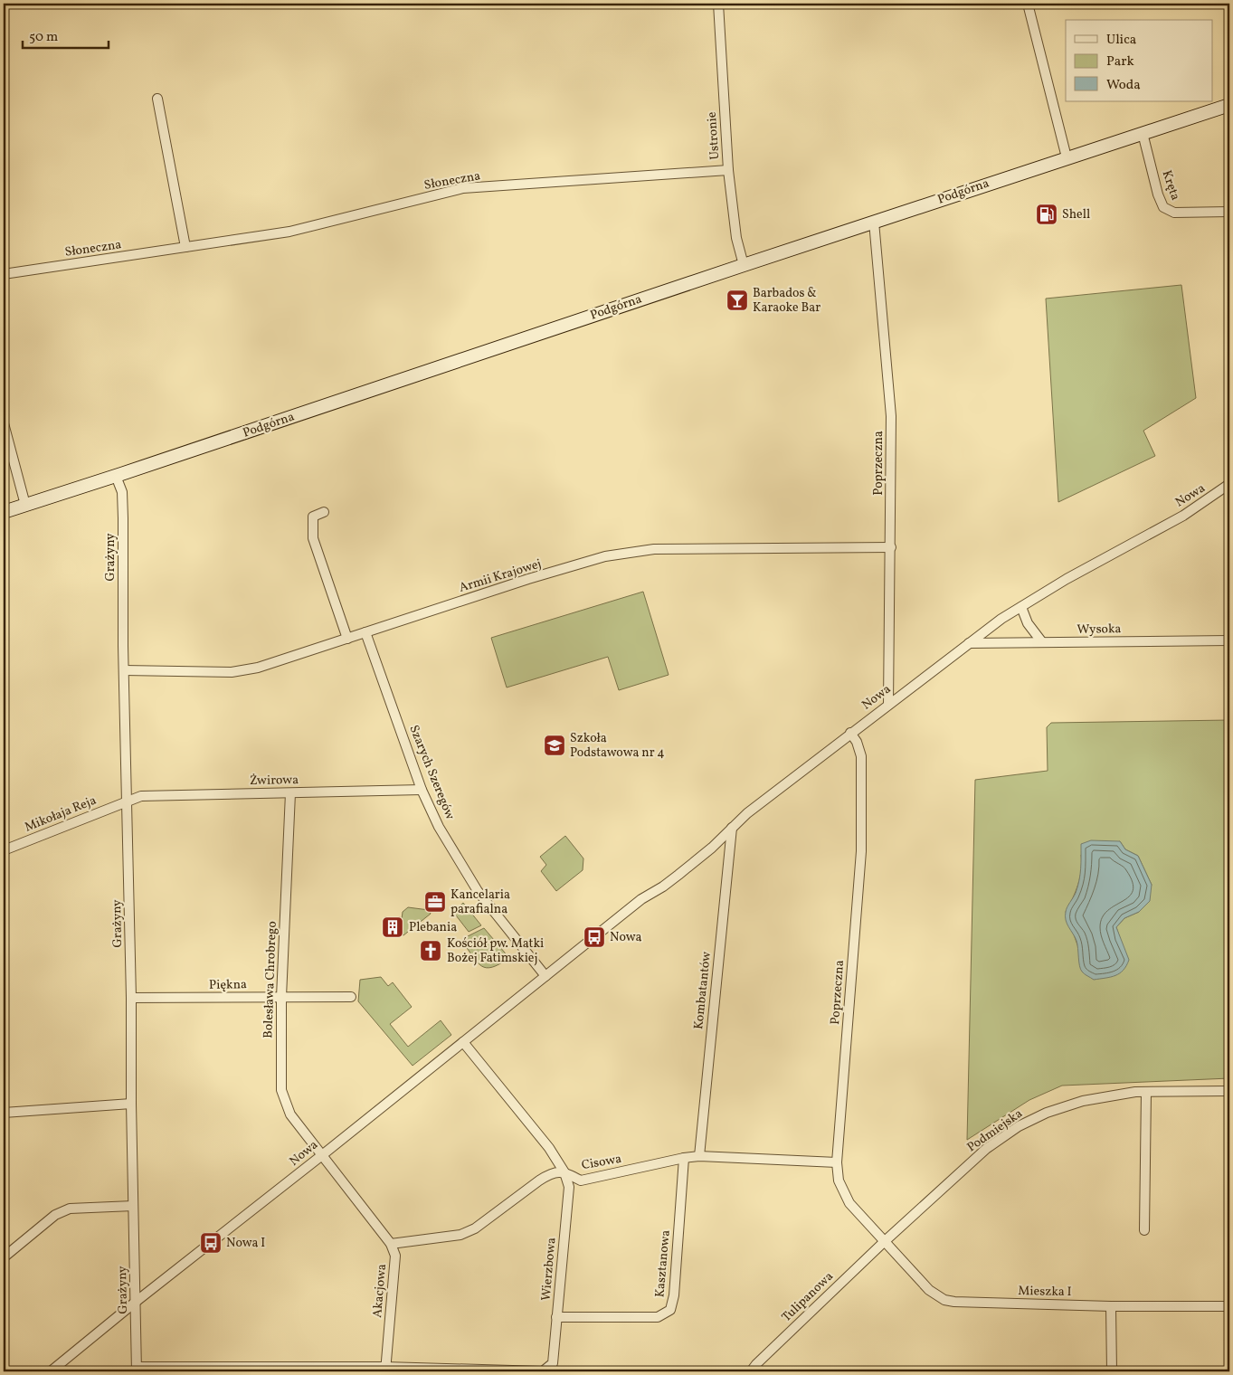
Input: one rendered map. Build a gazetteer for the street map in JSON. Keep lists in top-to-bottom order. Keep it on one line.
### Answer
{"streets":{"main road":["Podgórna"],"street":["Ustronie","Słoneczna","Kręta","Poprzeczna","Nowa","Grażyny","Armii Krajowej","Wysoka","Szarych Szeregów","Żwirowa","Mikołaja Reja","Bolesława Chrobrego","Piękna","Kombatantów","Podmiejska","Cisowa","Kasztanowa","Wierzbowa","Akacjowa","Mieszka I","Tulipanowa"]},"crossings":[["Ustronie","Słoneczna"],["Ustronie","Podgórna"],["Kręta","Podgórna"],["Podgórna","Poprzeczna"],["Podgórna","Grażyny"],["Poprzeczna","Nowa"],["Poprzeczna","Armii Krajowej"],["Poprzeczna","Podmiejska"],["Poprzeczna","Cisowa"],["Poprzeczna","Mieszka I"],["Poprzeczna","Tulipanowa"],["Nowa","Grażyny"],["Nowa","Wysoka"],["Nowa","Szarych Szeregów"],["Nowa","Bolesława Chrobrego"],["Nowa","Kombatantów"],["Nowa","Wierzbowa"],["Nowa","Akacjowa"],["Grażyny","Armii Krajowej"],["Grażyny","Żwirowa"],["Grażyny","Mikołaja Reja"],["Grażyny","Piękna"],["Grażyny","Wierzbowa"],["Armii Krajowej","Szarych Szeregów"],["Szarych Szeregów","Żwirowa"],["Żwirowa","Mikołaja Reja"],["Żwirowa","Bolesława Chrobrego"],["Bolesława Chrobrego","Piękna"],["Bolesława Chrobrego","Akacjowa"],["Kombatantów","Cisowa"],["Podmiejska","Mieszka I"],["Podmiejska","Tulipanowa"],["Cisowa","Kasztanowa"],["Cisowa","Wierzbowa"],["Cisowa","Akacjowa"],["Kasztanowa","Wierzbowa"],["Wierzbowa","Akacjowa"],["Mieszka I","Tulipanowa"]],"places":{"fuel station":["Shell"],"bar":["Barbados & Karaoke Bar"],"school or university":["Szkoła Podstawowa nr 4"],"office":["Kancelaria parafialna"],"building":["Plebania"],"bus stop":["Nowa","Nowa I"],"church":["Kościół pw. Matki Bożej Fatimskiej"]},"legend":["Ulica","Park","Woda"],"scale_bar":"50 m"}
